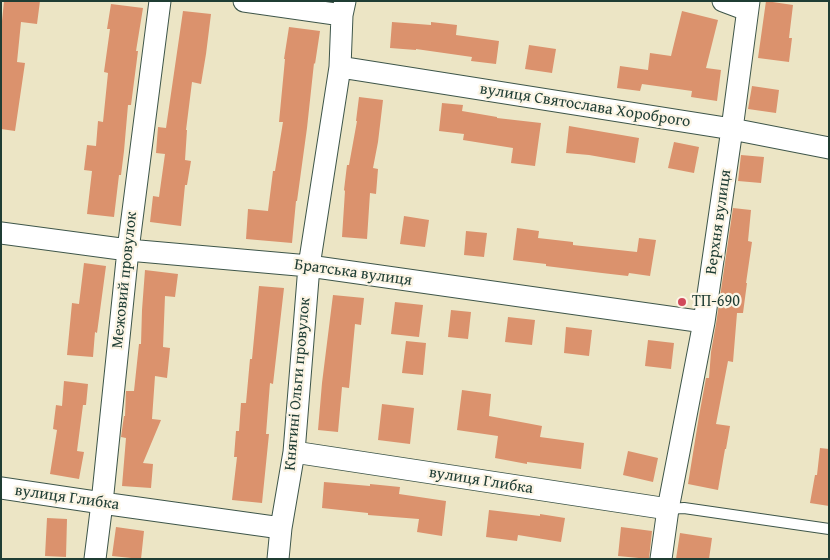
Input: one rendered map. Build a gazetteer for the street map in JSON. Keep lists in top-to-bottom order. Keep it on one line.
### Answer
{"streets":{"street":["вулиця Святослава Хороброго","Верхня вулиця","Братська вулиця","Межовий провулок","Княгині Ольги провулок","вулиця Глибка"]},"crossings":[["вулиця Святослава Хороброго","Верхня вулиця"],["вулиця Святослава Хороброго","Княгині Ольги провулок"],["Верхня вулиця","Братська вулиця"],["Верхня вулиця","вулиця Глибка"],["Братська вулиця","Межовий провулок"],["Братська вулиця","Княгині Ольги провулок"],["Межовий провулок","вулиця Глибка"],["Княгині Ольги провулок","вулиця Глибка"]],"places":["ТП-690"]}
